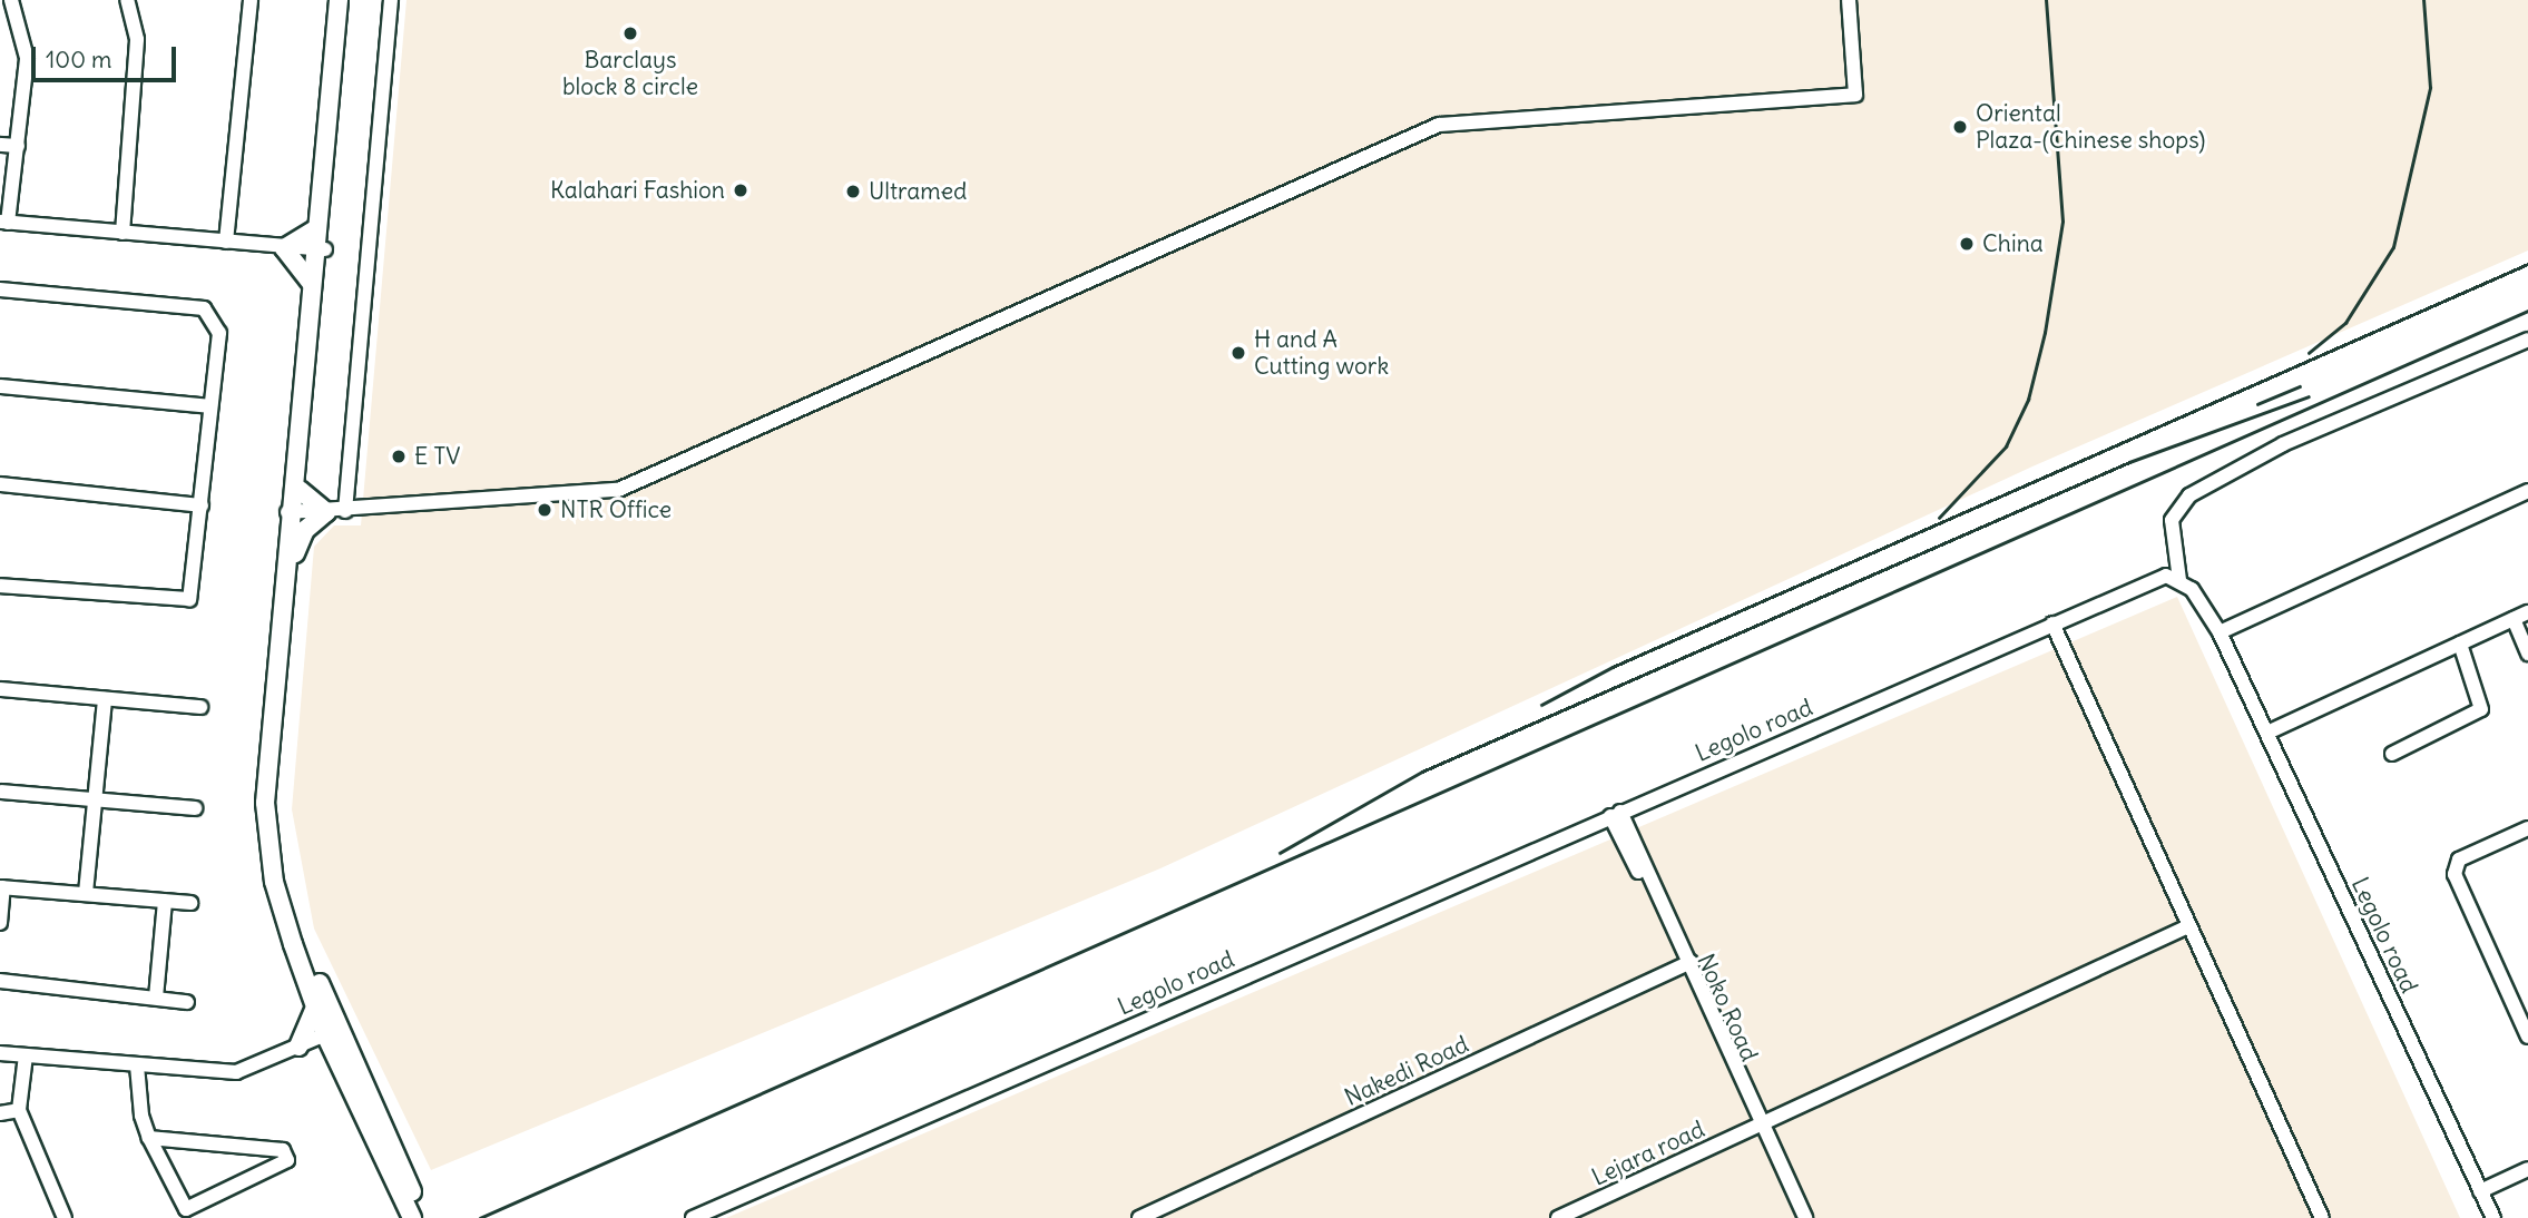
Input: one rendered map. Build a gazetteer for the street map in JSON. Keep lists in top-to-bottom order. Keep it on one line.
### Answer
{"streets":{"street":["Legolo road","Noko Road","Nakedi Road","Lejara road"]},"crossings":[["Legolo road","Noko Road"],["Noko Road","Nakedi Road"],["Noko Road","Lejara road"]],"places":["Barclays block 8 circle","Oriental Plaza-(Chinese shops)","Kalahari Fashion","Ultramed","China","H and A Cutting work","E TV","NTR Office"],"scale_bar":"100 m"}
